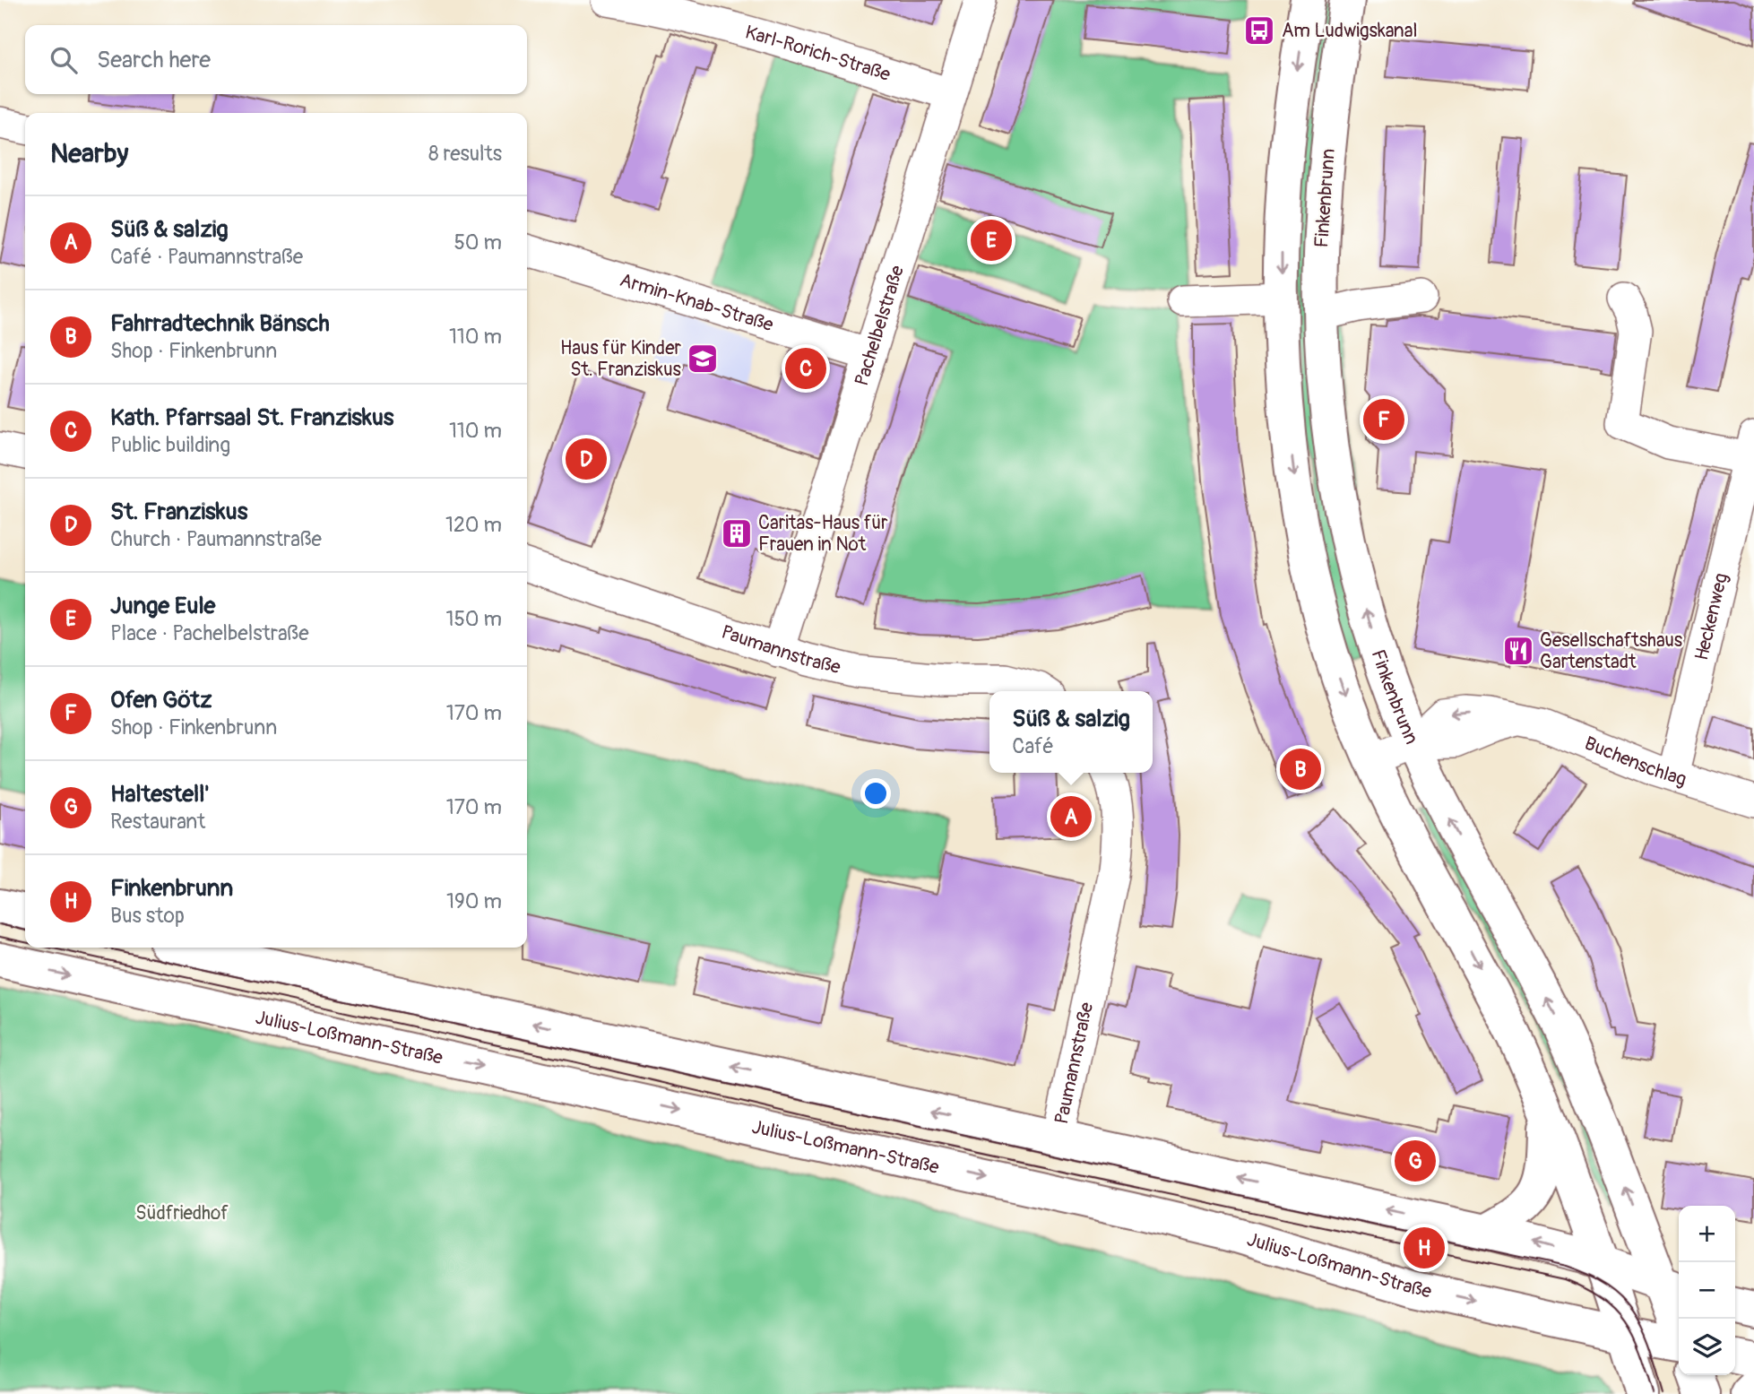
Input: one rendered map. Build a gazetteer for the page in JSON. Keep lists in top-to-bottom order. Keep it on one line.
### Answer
{"streets":{"main road":["Finkenbrunn","Julius-Loßmann-Straße"],"street":["Karl-Rorich-Straße","Armin-Knab-Straße","Pachelbelstraße","Heckenweg","Paumannstraße","Buchenschlag"]},"crossings":[["Karl-Rorich-Straße","Pachelbelstraße"],["Finkenbrunn","Buchenschlag"],["Armin-Knab-Straße","Pachelbelstraße"],["Pachelbelstraße","Paumannstraße"],["Heckenweg","Buchenschlag"]],"parks":["Südfriedhof"],"places":{"bus stop":["Am Ludwigskanal"],"school or university":["Haus für Kinder St. Franziskus"],"building":["Caritas-Haus für Frauen in Not"],"restaurant":["Gesellschaftshaus Gartenstadt"]},"page":{"search":"Search here","heading":["Nearby","8 results"],"list":[{"mark":"A","name":"Süß & salzig","note":"Café · Paumannstraße","value":"50 m"},{"mark":"B","name":"Fahrradtechnik Bänsch","note":"Shop · Finkenbrunn","value":"110 m"},{"mark":"C","name":"Kath. Pfarrsaal St. Franziskus","note":"Public building","value":"110 m"},{"mark":"D","name":"St. Franziskus","note":"Church · Paumannstraße","value":"120 m"},{"mark":"E","name":"Junge Eule","note":"Place · Pachelbelstraße","value":"150 m"},{"mark":"F","name":"Ofen Götz","note":"Shop · Finkenbrunn","value":"170 m"},{"mark":"G","name":"Haltestell'","note":"Restaurant","value":"170 m"},{"mark":"H","name":"Finkenbrunn","note":"Bus stop","value":"190 m"}],"pins":["E","C","F","D","B","A","G","H"],"popup":["Süß & salzig","Café"],"map_buttons":["+","−"]}}
